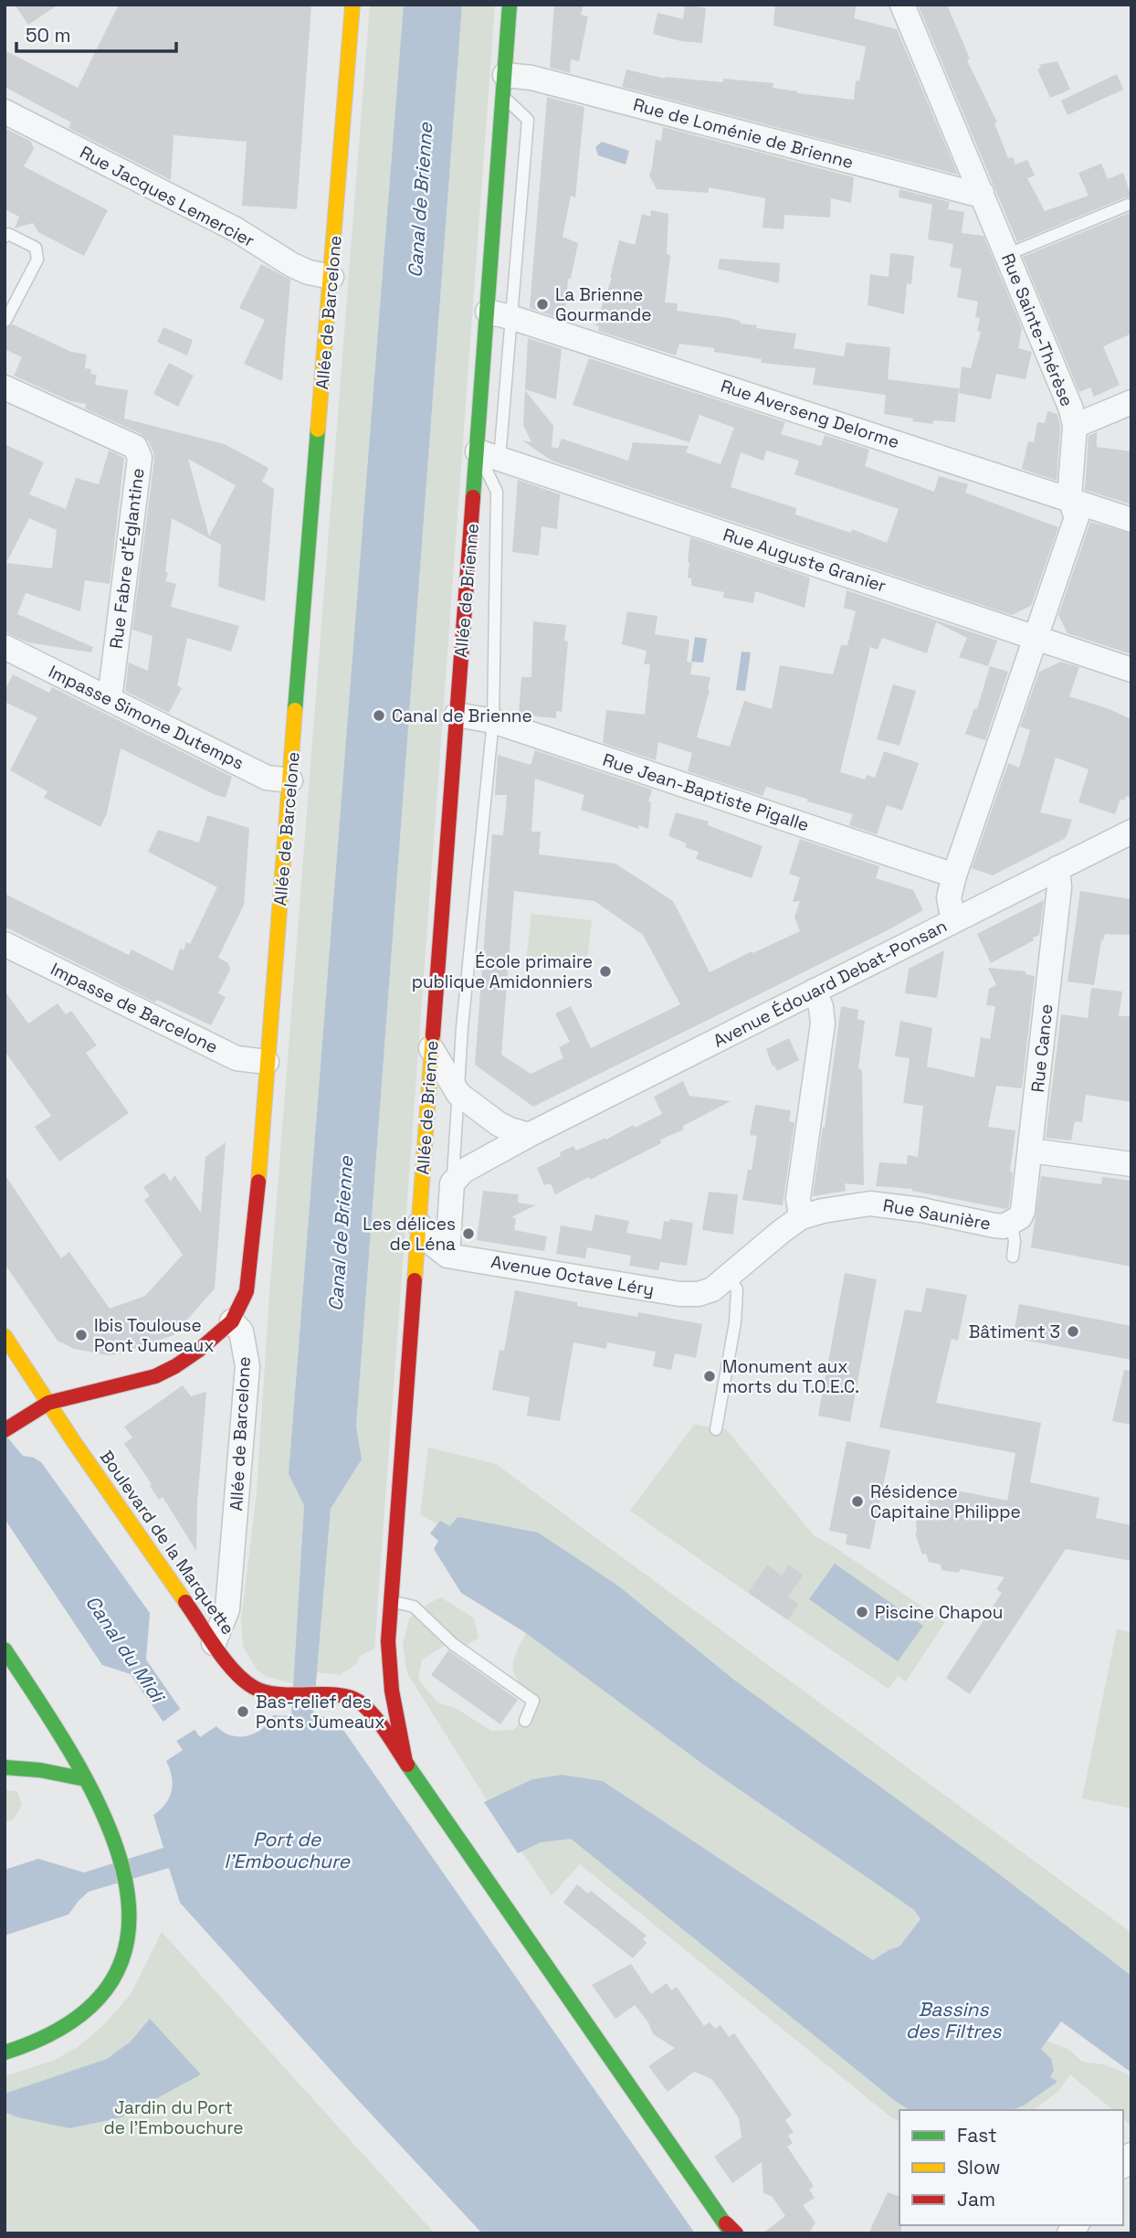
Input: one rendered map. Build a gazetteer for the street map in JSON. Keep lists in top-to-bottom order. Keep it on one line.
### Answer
{"streets":{"main road":["Allée de Barcelone","Allée de Brienne","Boulevard de la Marquette"],"street":["Rue de Loménie de Brienne","Rue Jacques Lemercier","Rue Sainte-Thérèse","Rue Averseng Delorme","Rue Fabre d'Églantine","Rue Auguste Granier","Impasse Simone Dutemps","Rue Jean-Baptiste Pigalle","Avenue Édouard Debat-Ponsan","Impasse de Barcelone","Rue Cance","Rue Saunière","Avenue Octave Léry"]},"crossings":[["Rue de Loménie de Brienne","Rue Sainte-Thérèse"],["Rue de Loménie de Brienne","Allée de Brienne"],["Rue Jacques Lemercier","Allée de Barcelone"],["Allée de Barcelone","Impasse Simone Dutemps"],["Allée de Barcelone","Impasse de Barcelone"],["Allée de Barcelone","Boulevard de la Marquette"],["Rue Sainte-Thérèse","Rue Averseng Delorme"],["Rue Sainte-Thérèse","Rue Auguste Granier"],["Rue Sainte-Thérèse","Rue Jean-Baptiste Pigalle"],["Rue Sainte-Thérèse","Avenue Édouard Debat-Ponsan"],["Rue Averseng Delorme","Allée de Brienne"],["Rue Fabre d'Églantine","Impasse Simone Dutemps"],["Rue Auguste Granier","Allée de Brienne"],["Allée de Brienne","Rue Jean-Baptiste Pigalle"],["Allée de Brienne","Avenue Édouard Debat-Ponsan"],["Allée de Brienne","Avenue Octave Léry"],["Allée de Brienne","Boulevard de la Marquette"],["Avenue Édouard Debat-Ponsan","Rue Cance"],["Rue Cance","Rue Saunière"],["Rue Saunière","Avenue Octave Léry"]],"water":["Canal de Brienne","Canal du Midi","Port de l'Embouchure","Bassins des Filtres"],"parks":["Jardin du Port de l'Embouchure"],"places":["La Brienne Gourmande","Canal de Brienne","École primaire publique Amidonniers","Les délices de Léna","Bâtiment 3","Ibis Toulouse Pont Jumeaux","Monument aux morts du T.O.E.C.","Résidence Capitaine Philippe","Piscine Chapou","Bas-relief des Ponts Jumeaux"],"legend":["Fast","Slow","Jam"],"scale_bar":"50 m"}
